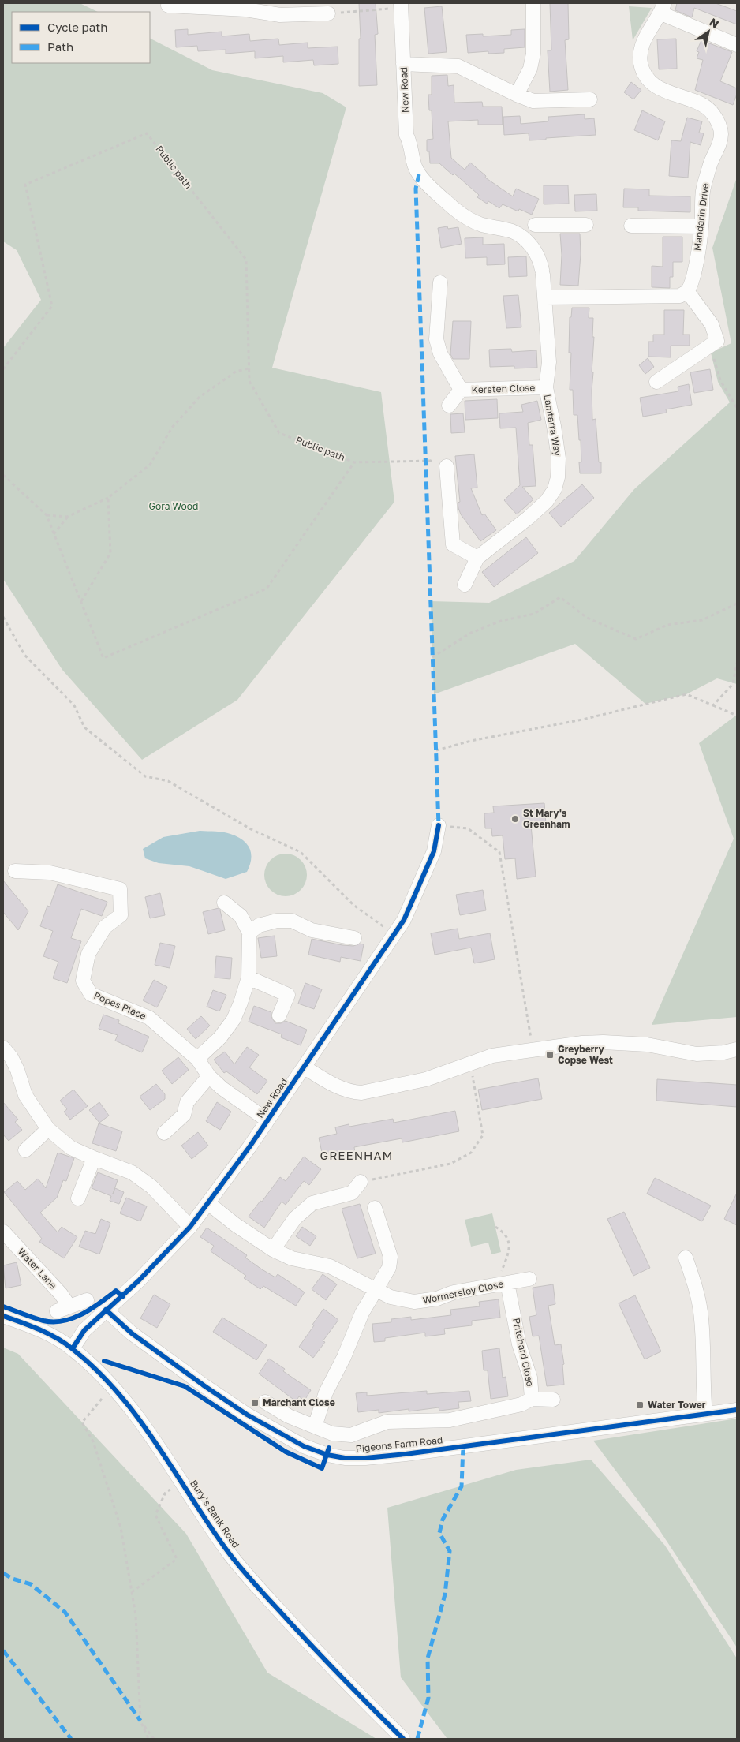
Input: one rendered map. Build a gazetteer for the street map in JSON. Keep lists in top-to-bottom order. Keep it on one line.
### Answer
{"streets":{"street":["New Road","Mandarin Drive","Kersten Close","Lamtarra Way","Popes Place","Water Lane","Wormersley Close","Pritchard Close","Pigeons Farm Road","Bury's Bank Road"],"path":["Public path"]},"crossings":[["New Road","Lamtarra Way"],["New Road","Popes Place"],["New Road","Wormersley Close"],["New Road","Pigeons Farm Road"],["New Road","Bury's Bank Road"],["Kersten Close","Lamtarra Way"],["Wormersley Close","Pritchard Close"]],"districts":["GREENHAM"],"parks":["Gora Wood"],"places":{"other":["St Mary's Greenham"],"transit":["Greyberry Copse West","Marchant Close","Water Tower"]},"legend":["Cycle path","Path"],"north":"top right"}
